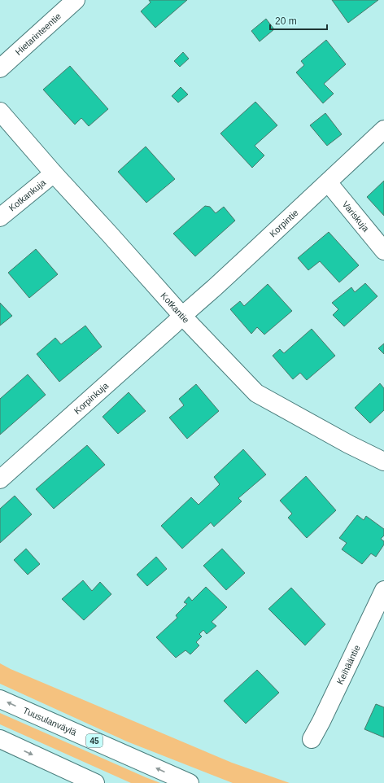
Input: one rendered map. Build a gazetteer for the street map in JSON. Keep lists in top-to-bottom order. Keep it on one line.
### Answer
{"streets":{"street":["Hietarinteentie","Kotkankuja","Variskuja","Korpintie","Kotkantie","Korpinkuja","Keihääntie","Tuusulanväylä","45"]},"crossings":[["Kotkankuja","Kotkantie"],["Variskuja","Korpintie"],["Korpintie","Kotkantie"],["Korpintie","Korpinkuja"],["Kotkantie","Korpinkuja"]],"scale_bar":"20 m"}
